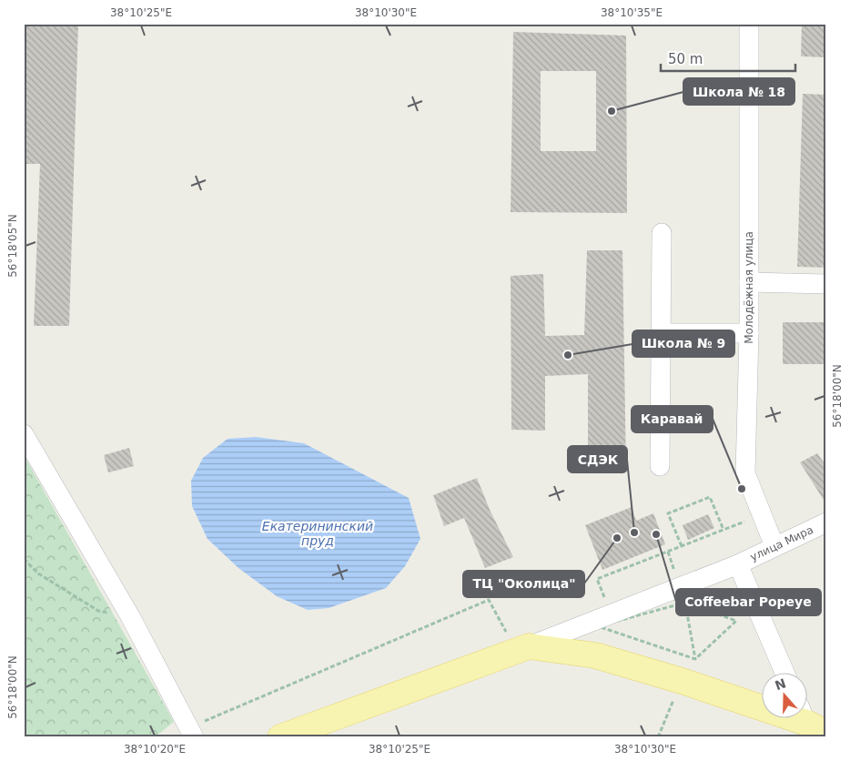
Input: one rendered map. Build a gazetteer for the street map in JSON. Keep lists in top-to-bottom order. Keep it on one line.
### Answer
{"streets":{"street":["Молодёжная улица","улица Мира"]},"crossings":[["Молодёжная улица","улица Мира"]],"water":["Екатерининский пруд"],"places":["Школа № 18","Школа № 9","Каравай","СДЭК","Coffeebar Popeye","ТЦ \"Околица\""],"scale_bar":"50 m","north":"top","coordinates":["38°10'25\"E","38°10'30\"E","38°10'35\"E","56°18'05\"N","56°18'00\"N","38°10'20\"E"]}
